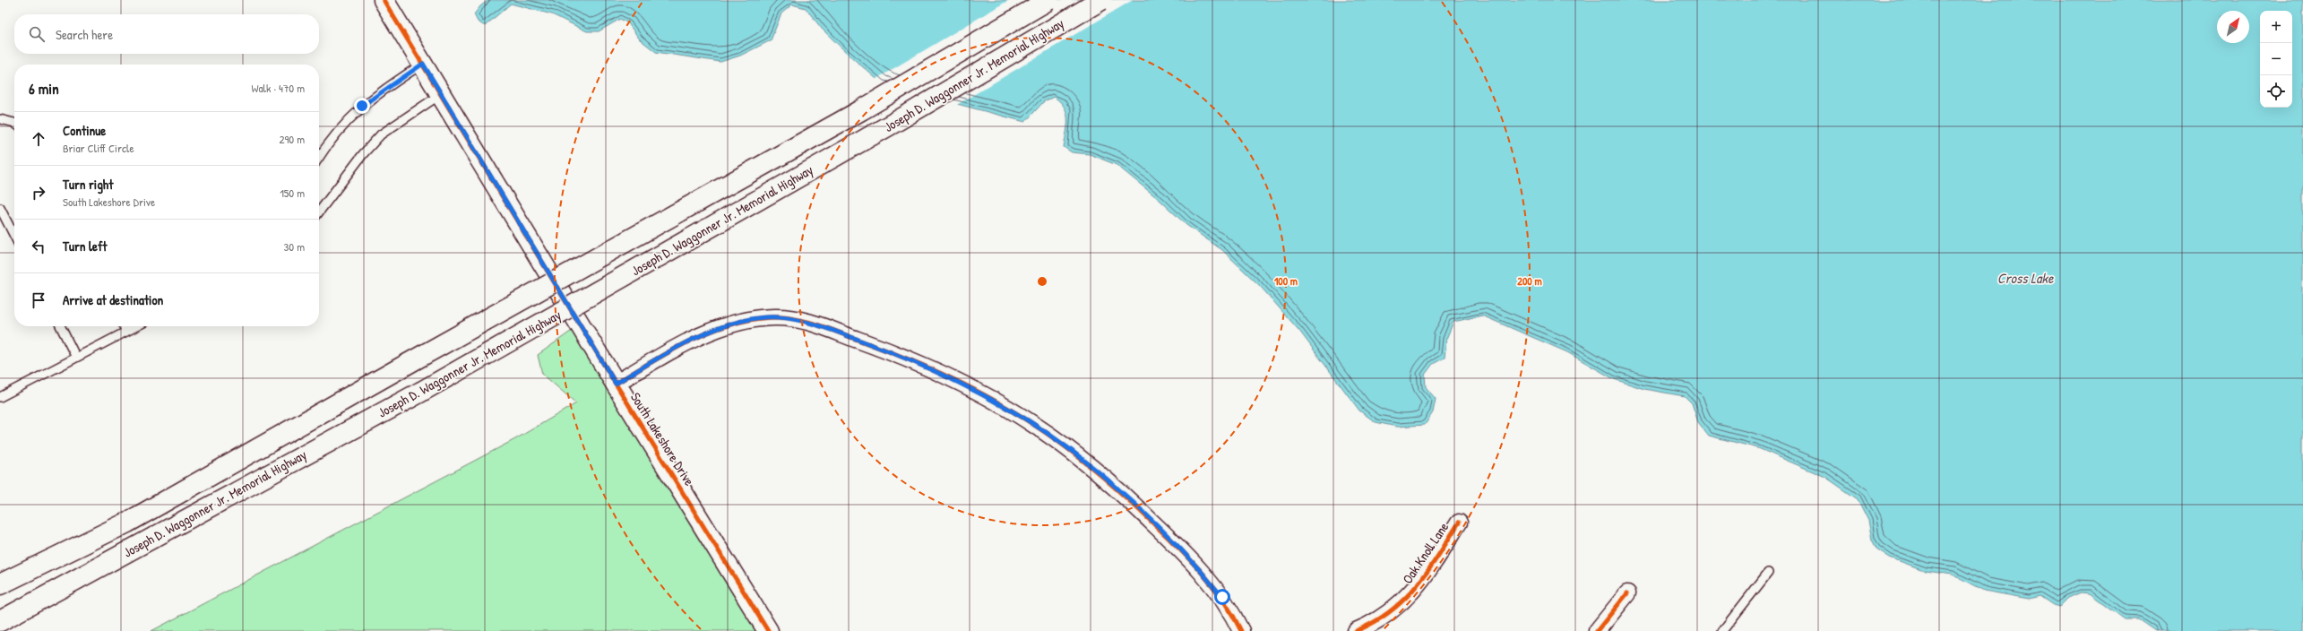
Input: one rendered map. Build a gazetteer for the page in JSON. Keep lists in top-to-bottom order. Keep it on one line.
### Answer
{"streets":{"main road":["Joseph D. Waggonner Jr. Memorial Highway","South Lakeshore Drive"],"street":["Oak Knoll Lane"]},"water":["Cross Lake"],"north":"top right","page":{"map_buttons":["+","−"],"search":"Search here","heading":["6 min","Walk · 470 m"],"list":[["Continue","Briar Cliff Circle","290 m"],["Turn right","South Lakeshore Drive","150 m"],["Turn left","30 m"],"Arrive at destination"]},"rings":["100 m","200 m"]}
